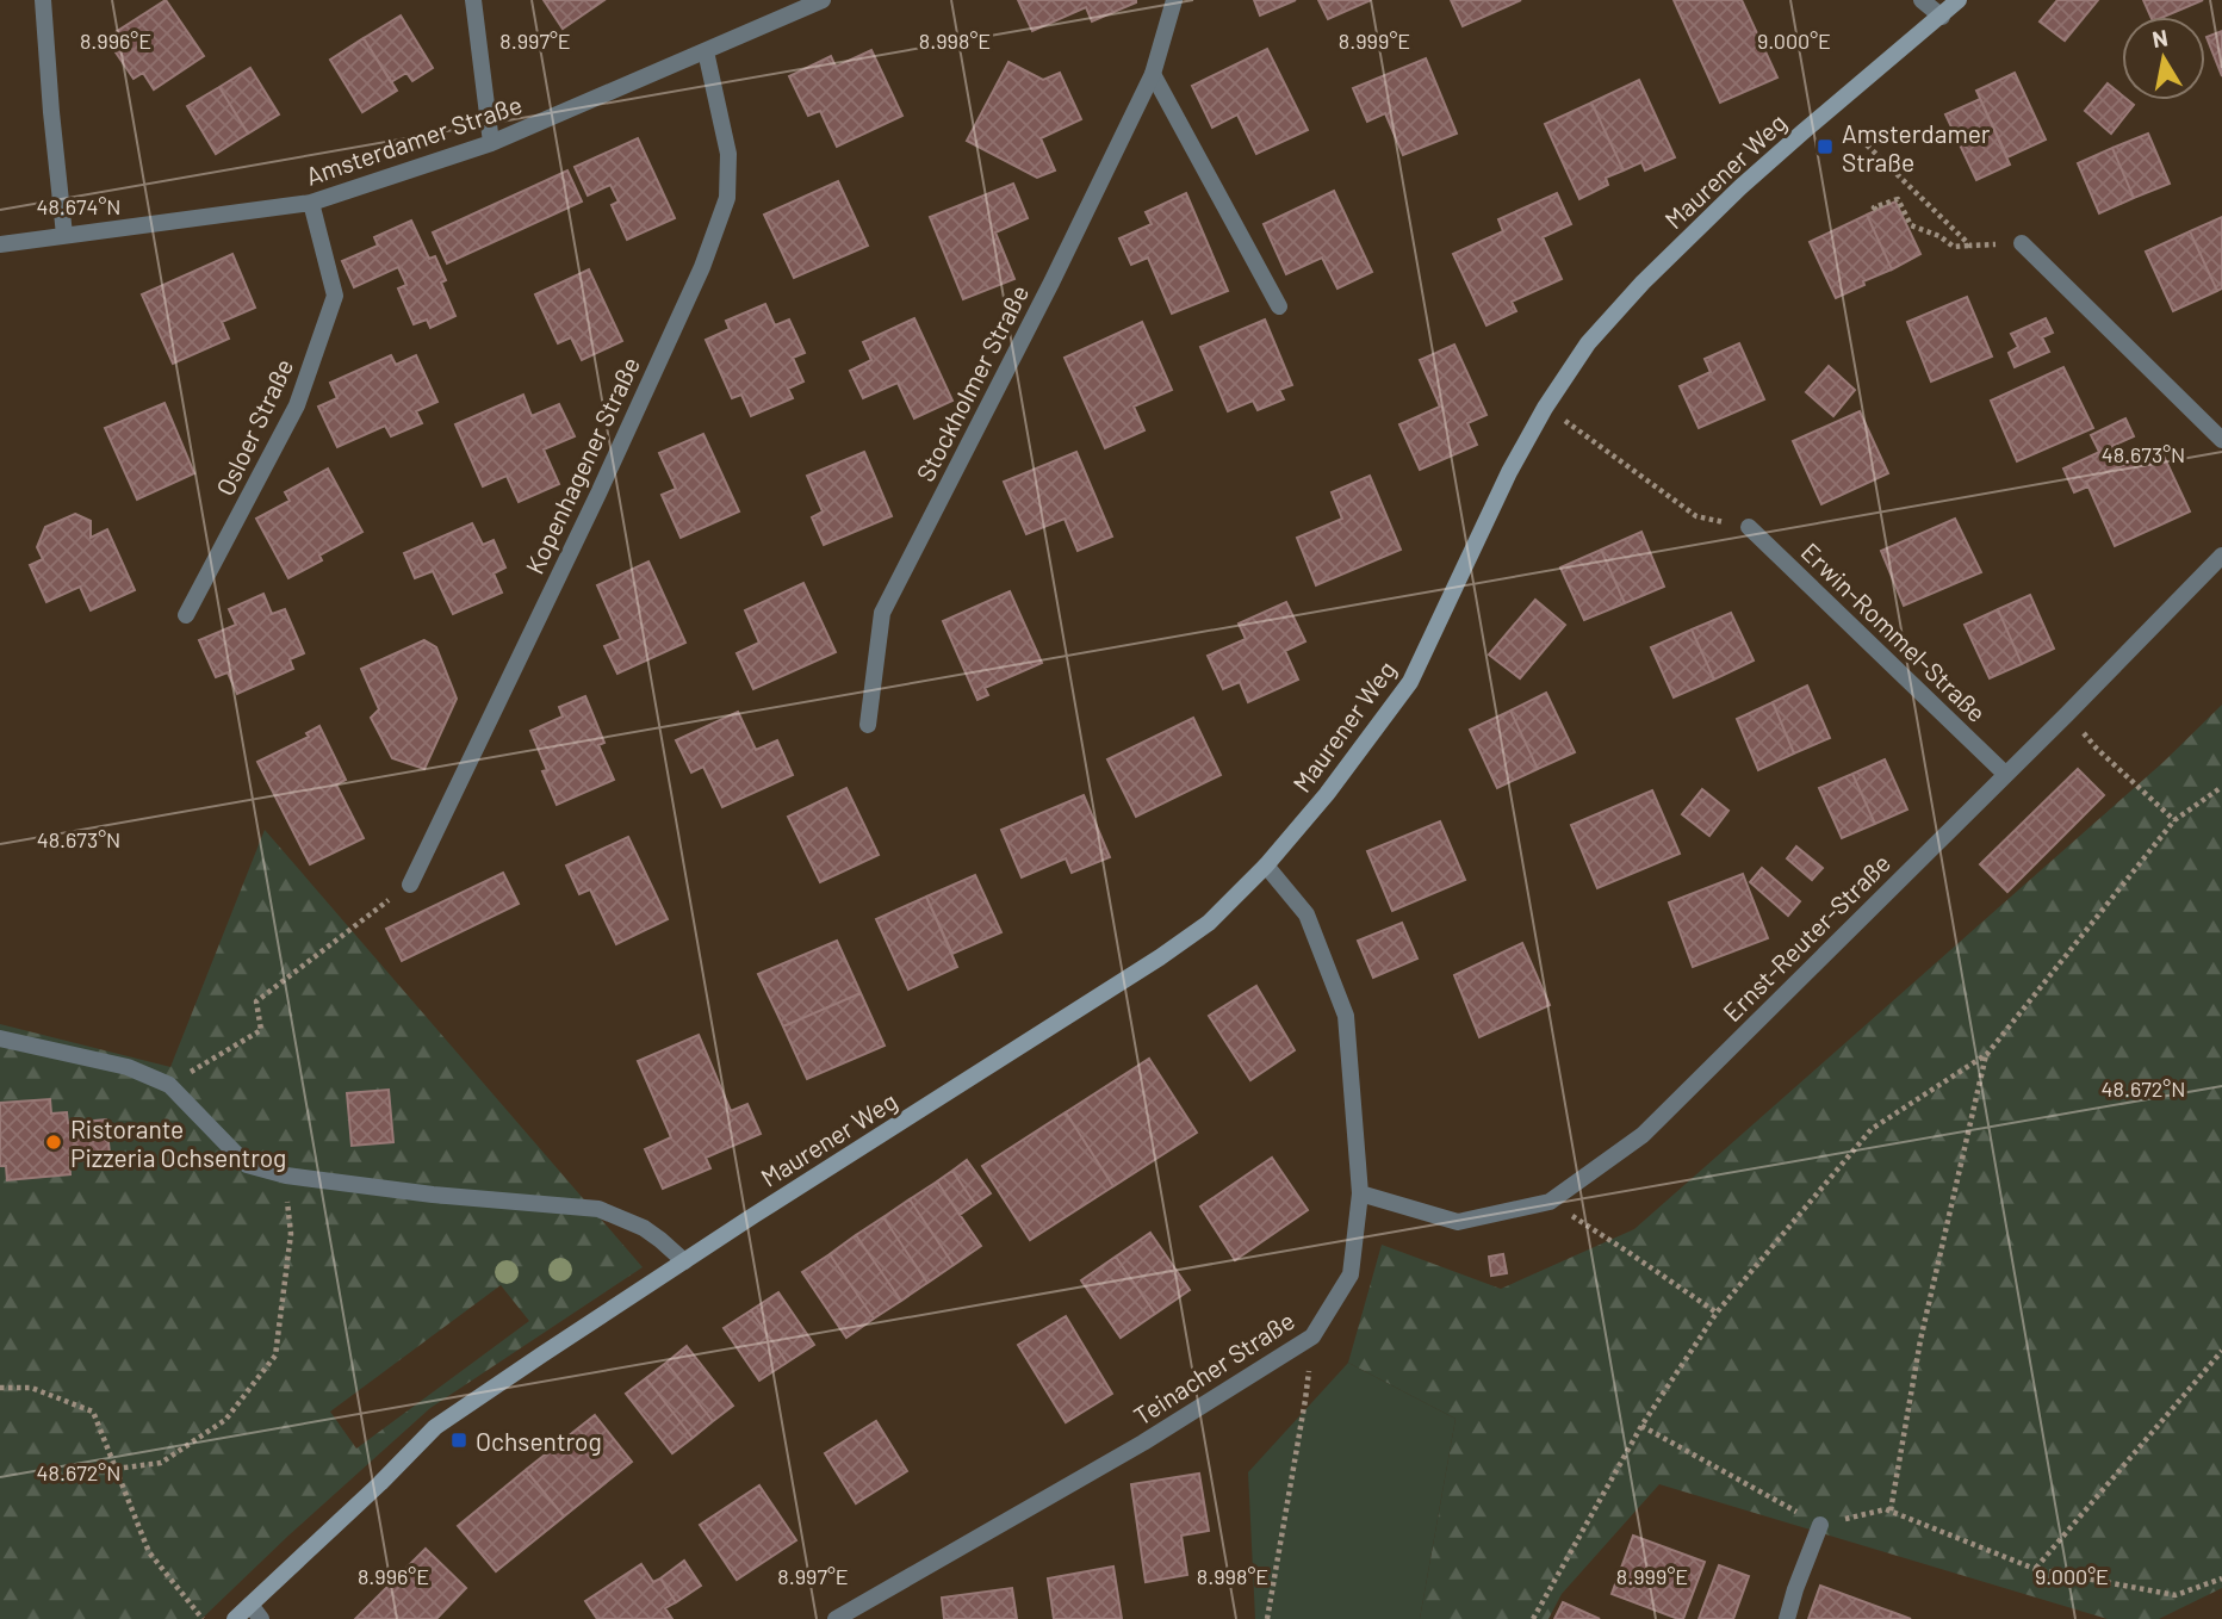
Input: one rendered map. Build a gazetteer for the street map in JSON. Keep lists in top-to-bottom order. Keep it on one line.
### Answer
{"streets":{"street":["Amsterdamer Straße","Maurener Weg","Stockholmer Straße","Osloer Straße","Kopenhagener Straße","Erwin-Rommel-Straße","Ernst-Reuter-Straße","Teinacher Straße"]},"crossings":[["Amsterdamer Straße","Osloer Straße"],["Amsterdamer Straße","Kopenhagener Straße"],["Maurener Weg","Teinacher Straße"],["Erwin-Rommel-Straße","Ernst-Reuter-Straße"],["Ernst-Reuter-Straße","Teinacher Straße"]],"places":{"transit":["Amsterdamer Straße","Ochsentrog"],"other":["Ristorante Pizzeria Ochsentrog"]},"north":"top","coordinates":["8.996°E","8.997°E","8.998°E","8.999°E","9.000°E","48.674°N","48.673°N","48.672°N"]}
